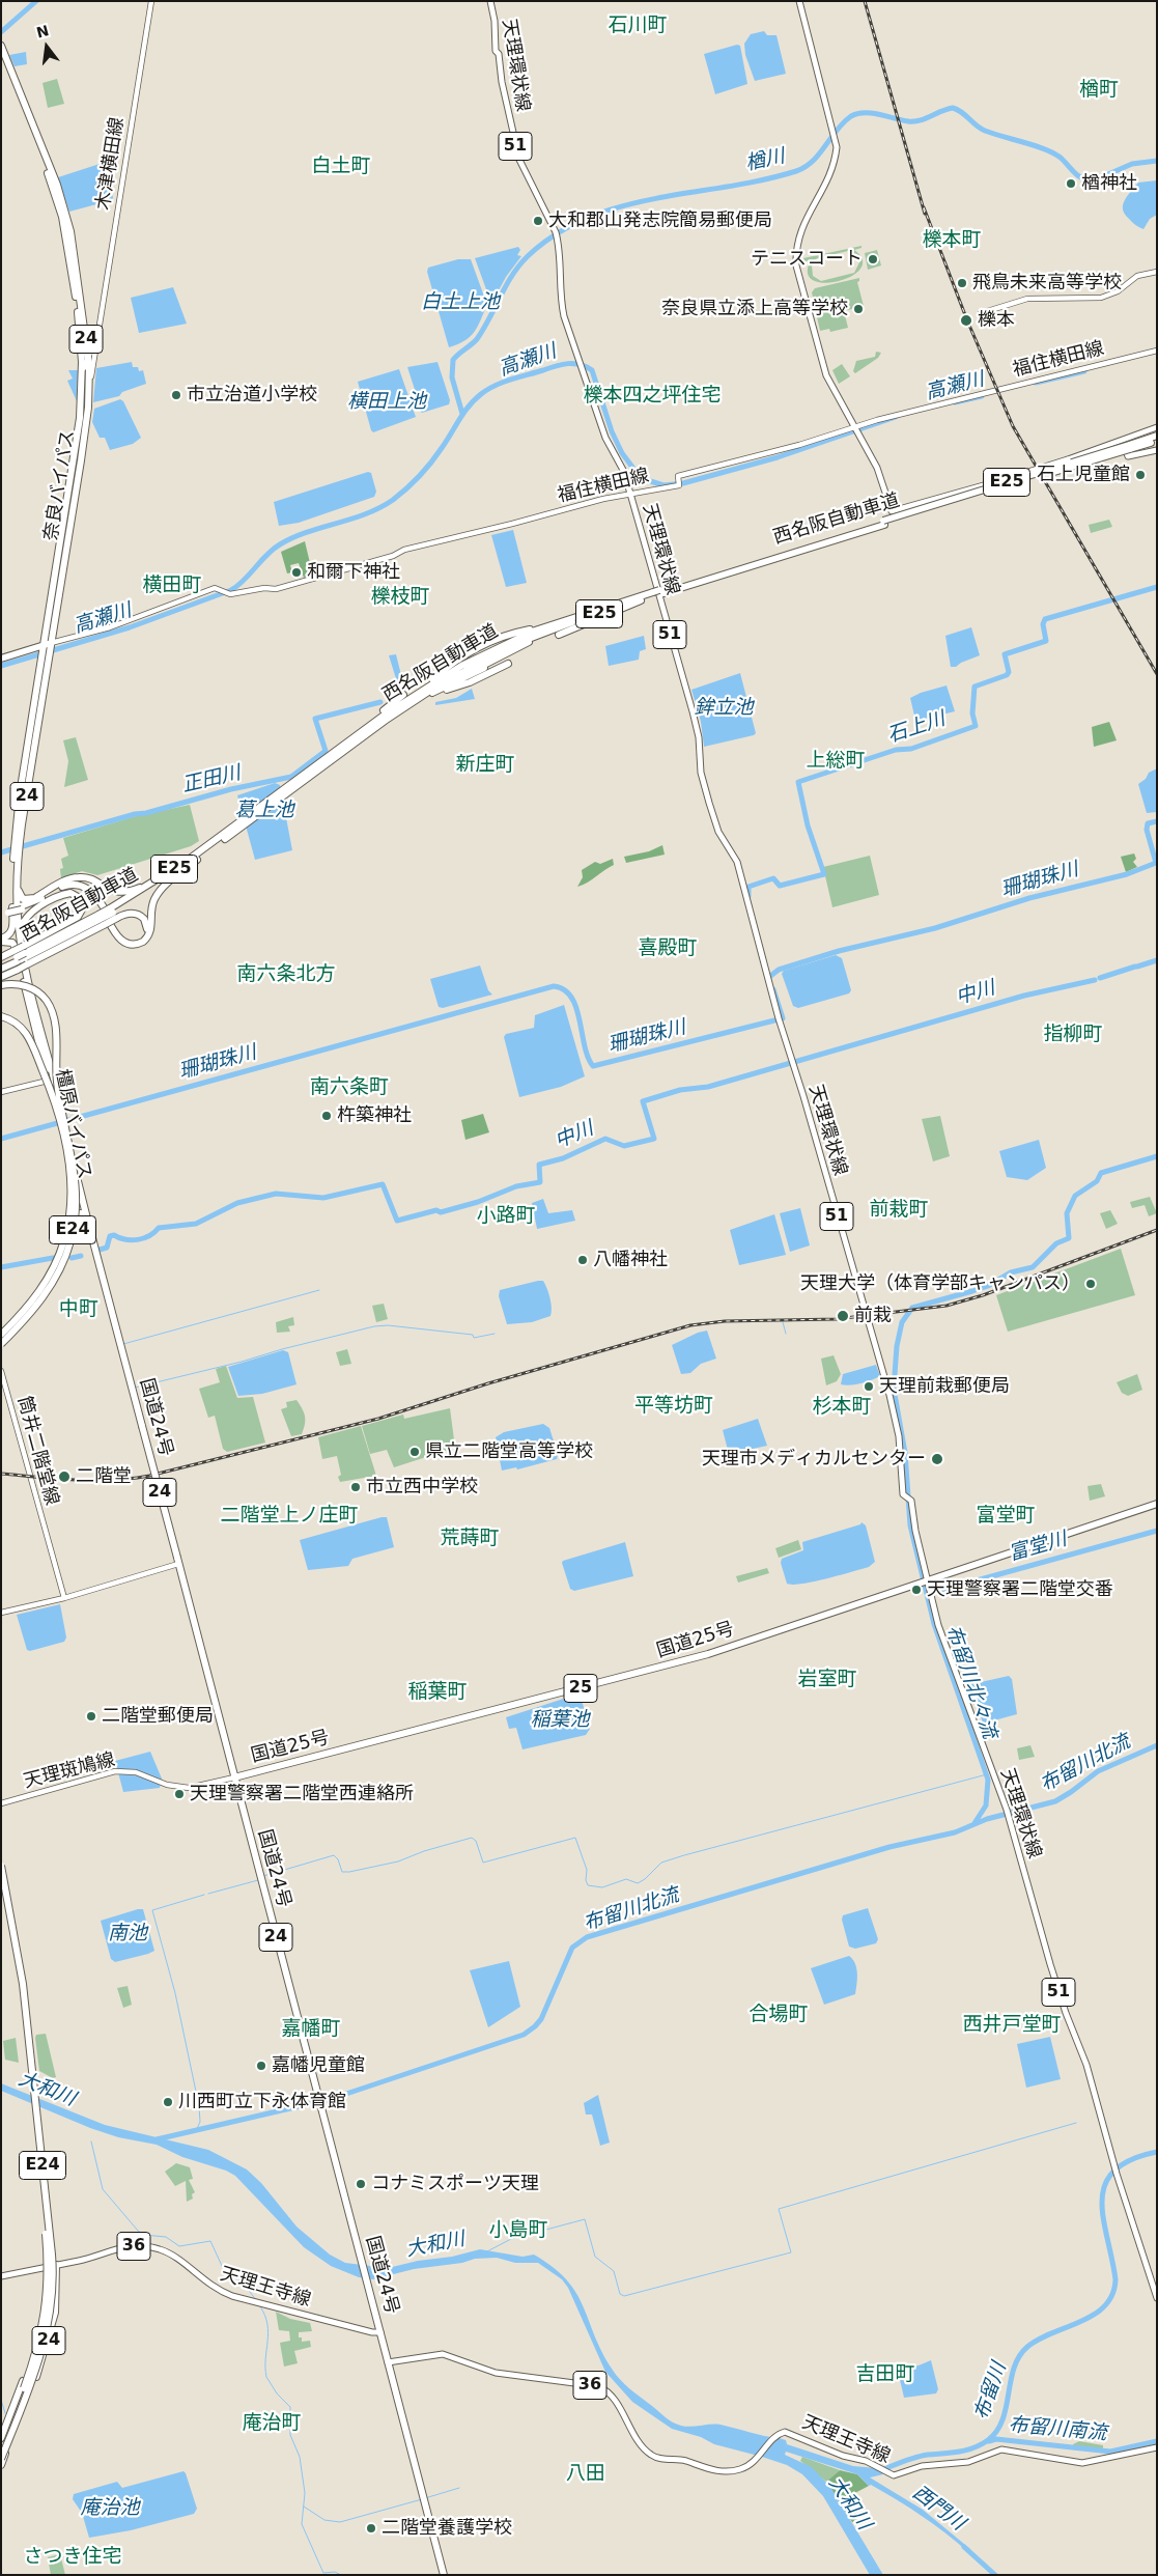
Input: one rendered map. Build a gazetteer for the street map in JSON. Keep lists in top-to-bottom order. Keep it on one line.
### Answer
{"streets":{"highway":["24","E25","奈良バイパス","西名阪自動車道","橿原バイパス","E24","国道24号","国道25号","25"],"main road":["天理環状線","51","木津横田線","福住横田線","筒井二階堂線","天理斑鳩線","36","天理王寺線"]},"crossings":[["天理環状線","福住横田線"],["天理環状線","国道25号"],["木津横田線","奈良バイパス"],["24","橿原バイパス"],["24","国道24号"],["24","天理王寺線"],["福住横田線","奈良バイパス"],["E25","西名阪自動車道"],["奈良バイパス","西名阪自動車道"],["奈良バイパス","橿原バイパス"],["西名阪自動車道","橿原バイパス"],["橿原バイパス","E24"],["国道24号","国道25号"],["国道24号","天理斑鳩線"],["国道24号","天理王寺線"],["国道25号","天理斑鳩線"]],"districts":["石川町","楢町","白土町","櫟本町","櫟本四之坪住宅","横田町","櫟枝町","上総町","新庄町","喜殿町","南六条北方","指柳町","南六条町","前栽町","小路町","中町","平等坊町","杉本町","二階堂上ノ庄町","富堂町","荒蒔町","岩室町","稲葉町","合場町","西井戸堂町","嘉幡町","小島町","吉田町","庵治町","八田","さつき住宅"],"water":["楢川","白土上池","高瀬川","横田上池","鉾立池","石上川","正田川","葛上池","珊瑚珠川","中川","富堂川","布留川北々流","稲葉池","布留川北流","南池","大和川","布留川","布留川南流","庵治池","西門川"],"places":["楢神社","大和郡山発志院簡易郵便局","テニスコート","飛鳥未来高等学校","奈良県立添上高等学校","櫟本","市立治道小学校","石上児童館","和爾下神社","杵築神社","八幡神社","天理大学（体育学部キャンパス）","前栽","天理前栽郵便局","県立二階堂高等学校","天理市メディカルセンター","二階堂","市立西中学校","天理警察署二階堂交番","二階堂郵便局","天理警察署二階堂西連絡所","嘉幡児童館","川西町立下永体育館","コナミスポーツ天理","二階堂養護学校"],"north":"top"}
